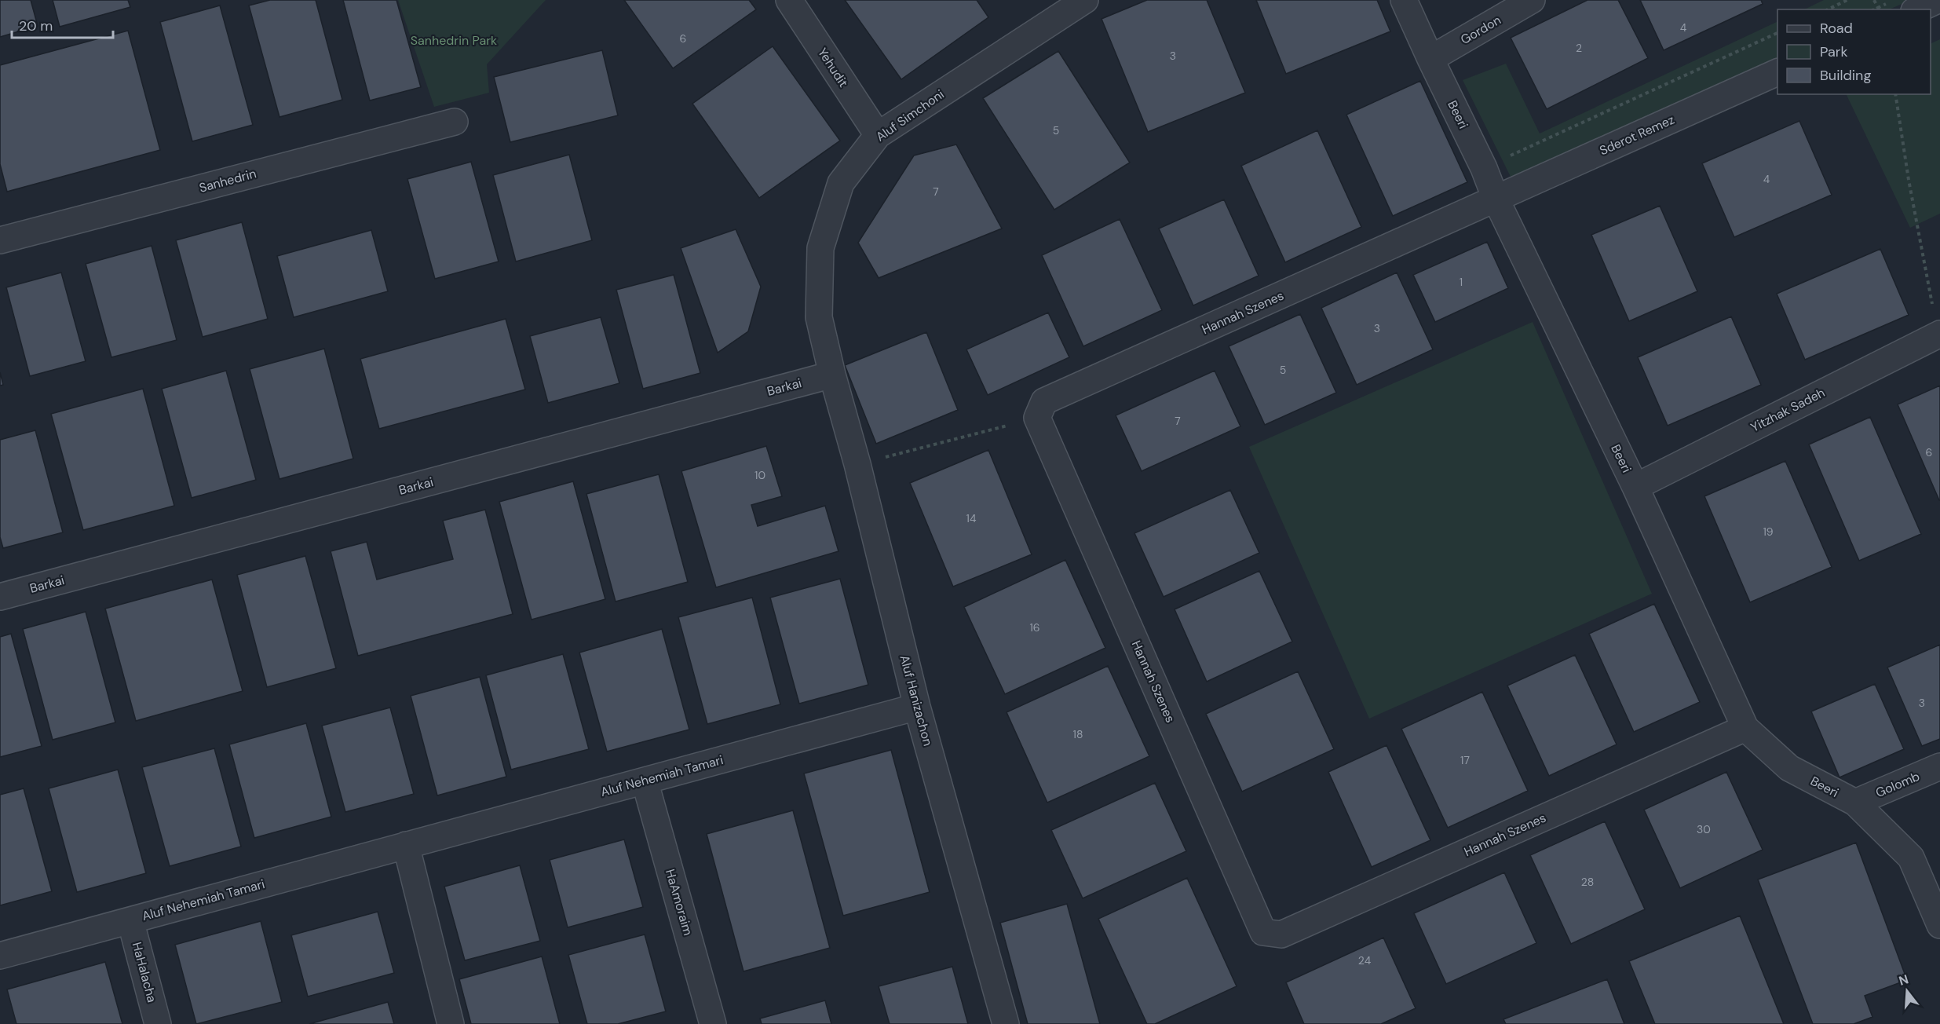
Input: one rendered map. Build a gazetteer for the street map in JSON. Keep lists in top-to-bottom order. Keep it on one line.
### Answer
{"streets":{"street":["Gordon","Yehudit","Beeri","Aluf Simchoni","Sderot Remez","Sanhedrin","Hannah Szenes","Barkai","Yitzhak Sadeh","Aluf Hanizachon","Aluf Nehemiah Tamari","Golomb","HaAmoraim","HaHalacha"]},"crossings":[["Gordon","Beeri"],["Yehudit","Aluf Simchoni"],["Beeri","Sderot Remez"],["Beeri","Hannah Szenes"],["Beeri","Yitzhak Sadeh"],["Beeri","Golomb"],["Aluf Simchoni","Barkai"],["Aluf Simchoni","Aluf Hanizachon"],["Sderot Remez","Hannah Szenes"],["Barkai","Aluf Hanizachon"],["Aluf Hanizachon","Aluf Nehemiah Tamari"],["Aluf Nehemiah Tamari","HaAmoraim"],["Aluf Nehemiah Tamari","HaHalacha"]],"parks":["Sanhedrin Park"],"house_numbers":["4","6","2","3","5","4","7","1","3","5","7","6","10","14","19","16","3","18","17","30","28","24"],"legend":["Road","Park","Building"],"scale_bar":"20 m","north":"top"}
